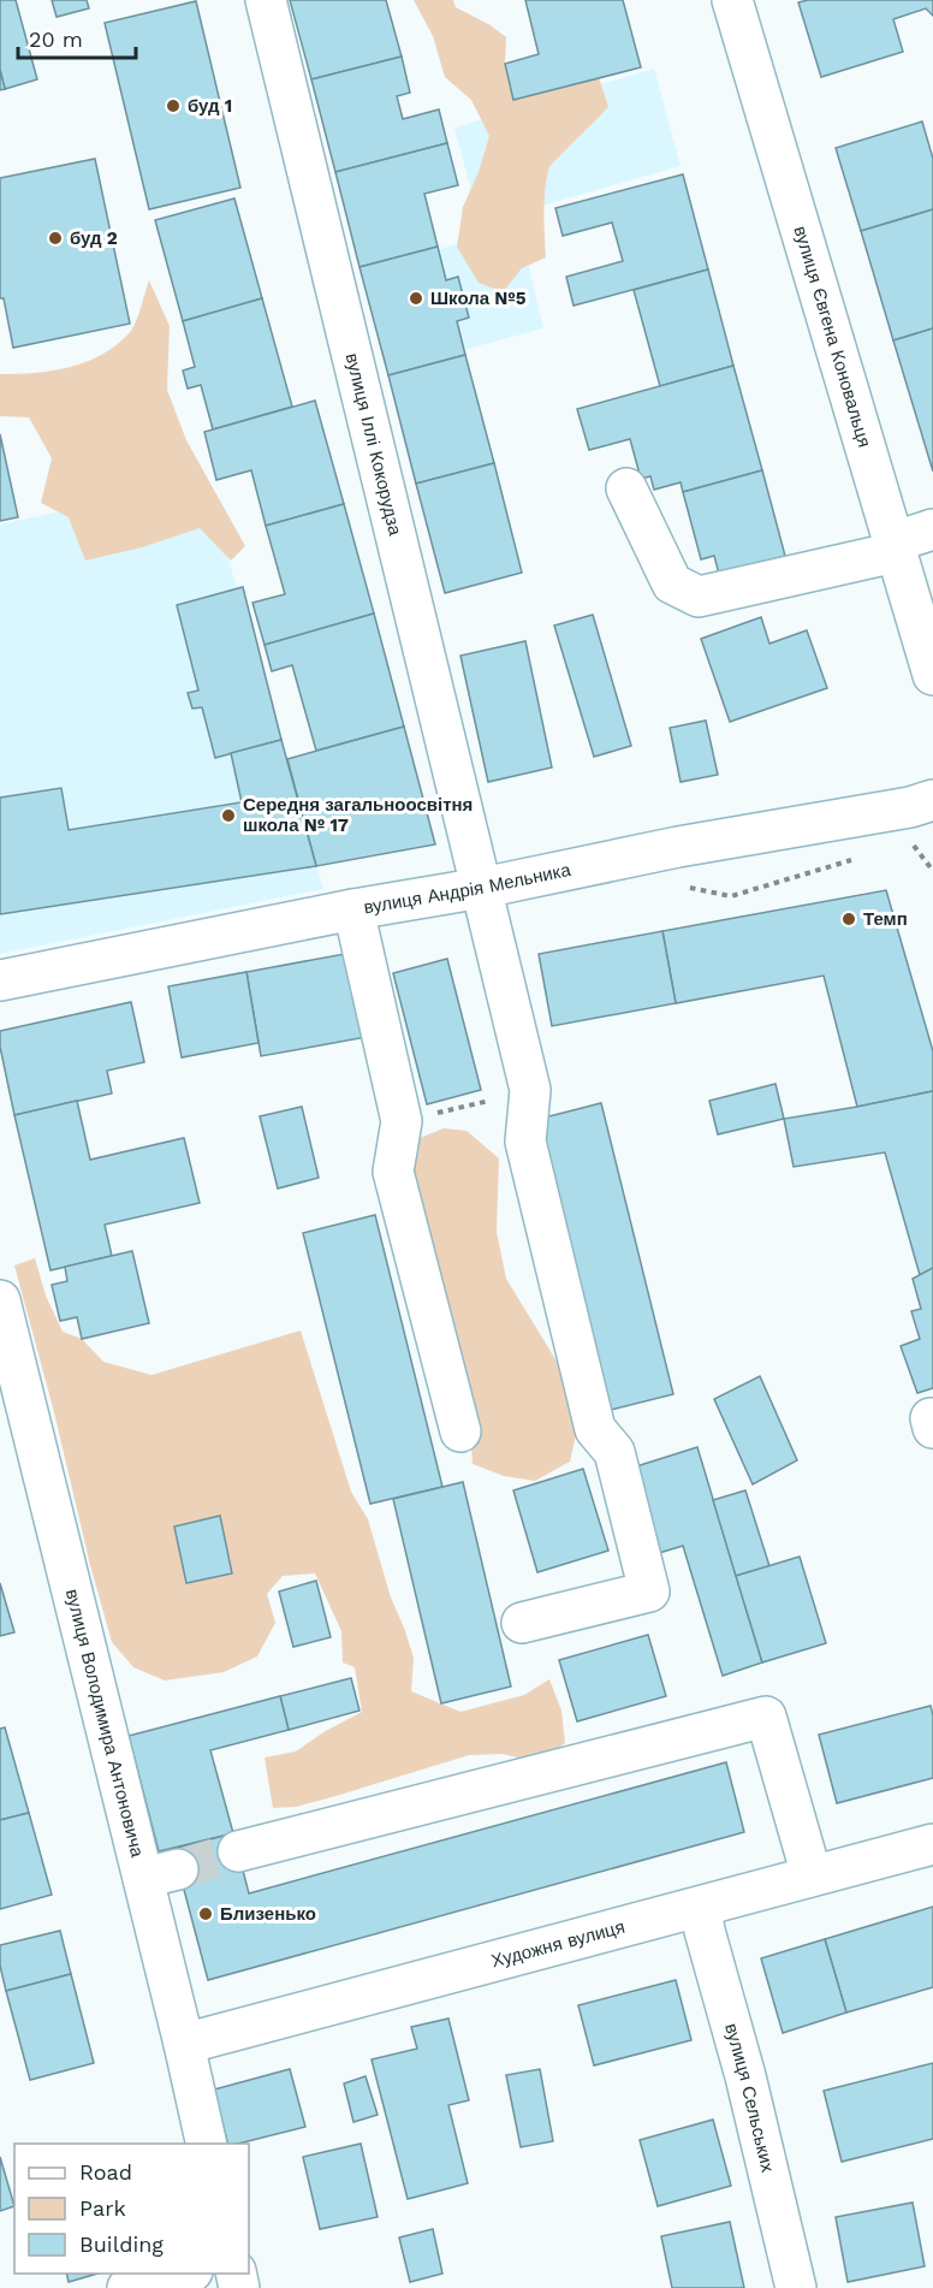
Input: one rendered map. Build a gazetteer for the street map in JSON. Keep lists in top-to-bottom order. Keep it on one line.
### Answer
{"streets":{"street":["вулиця Євгена Коновальця","вулиця Іллі Кокорудза","вулиця Андрія Мельника","вулиця Володимира Антоновича","Художня вулиця","вулиця Сельських"]},"crossings":[["вулиця Іллі Кокорудза","вулиця Андрія Мельника"],["вулиця Володимира Антоновича","Художня вулиця"],["Художня вулиця","вулиця Сельських"]],"places":["буд 1","буд 2","Школа №5","Середня загальноосвітня школа № 17","Темп","Близенько"],"legend":["Road","Park","Building"],"scale_bar":"20 m"}
